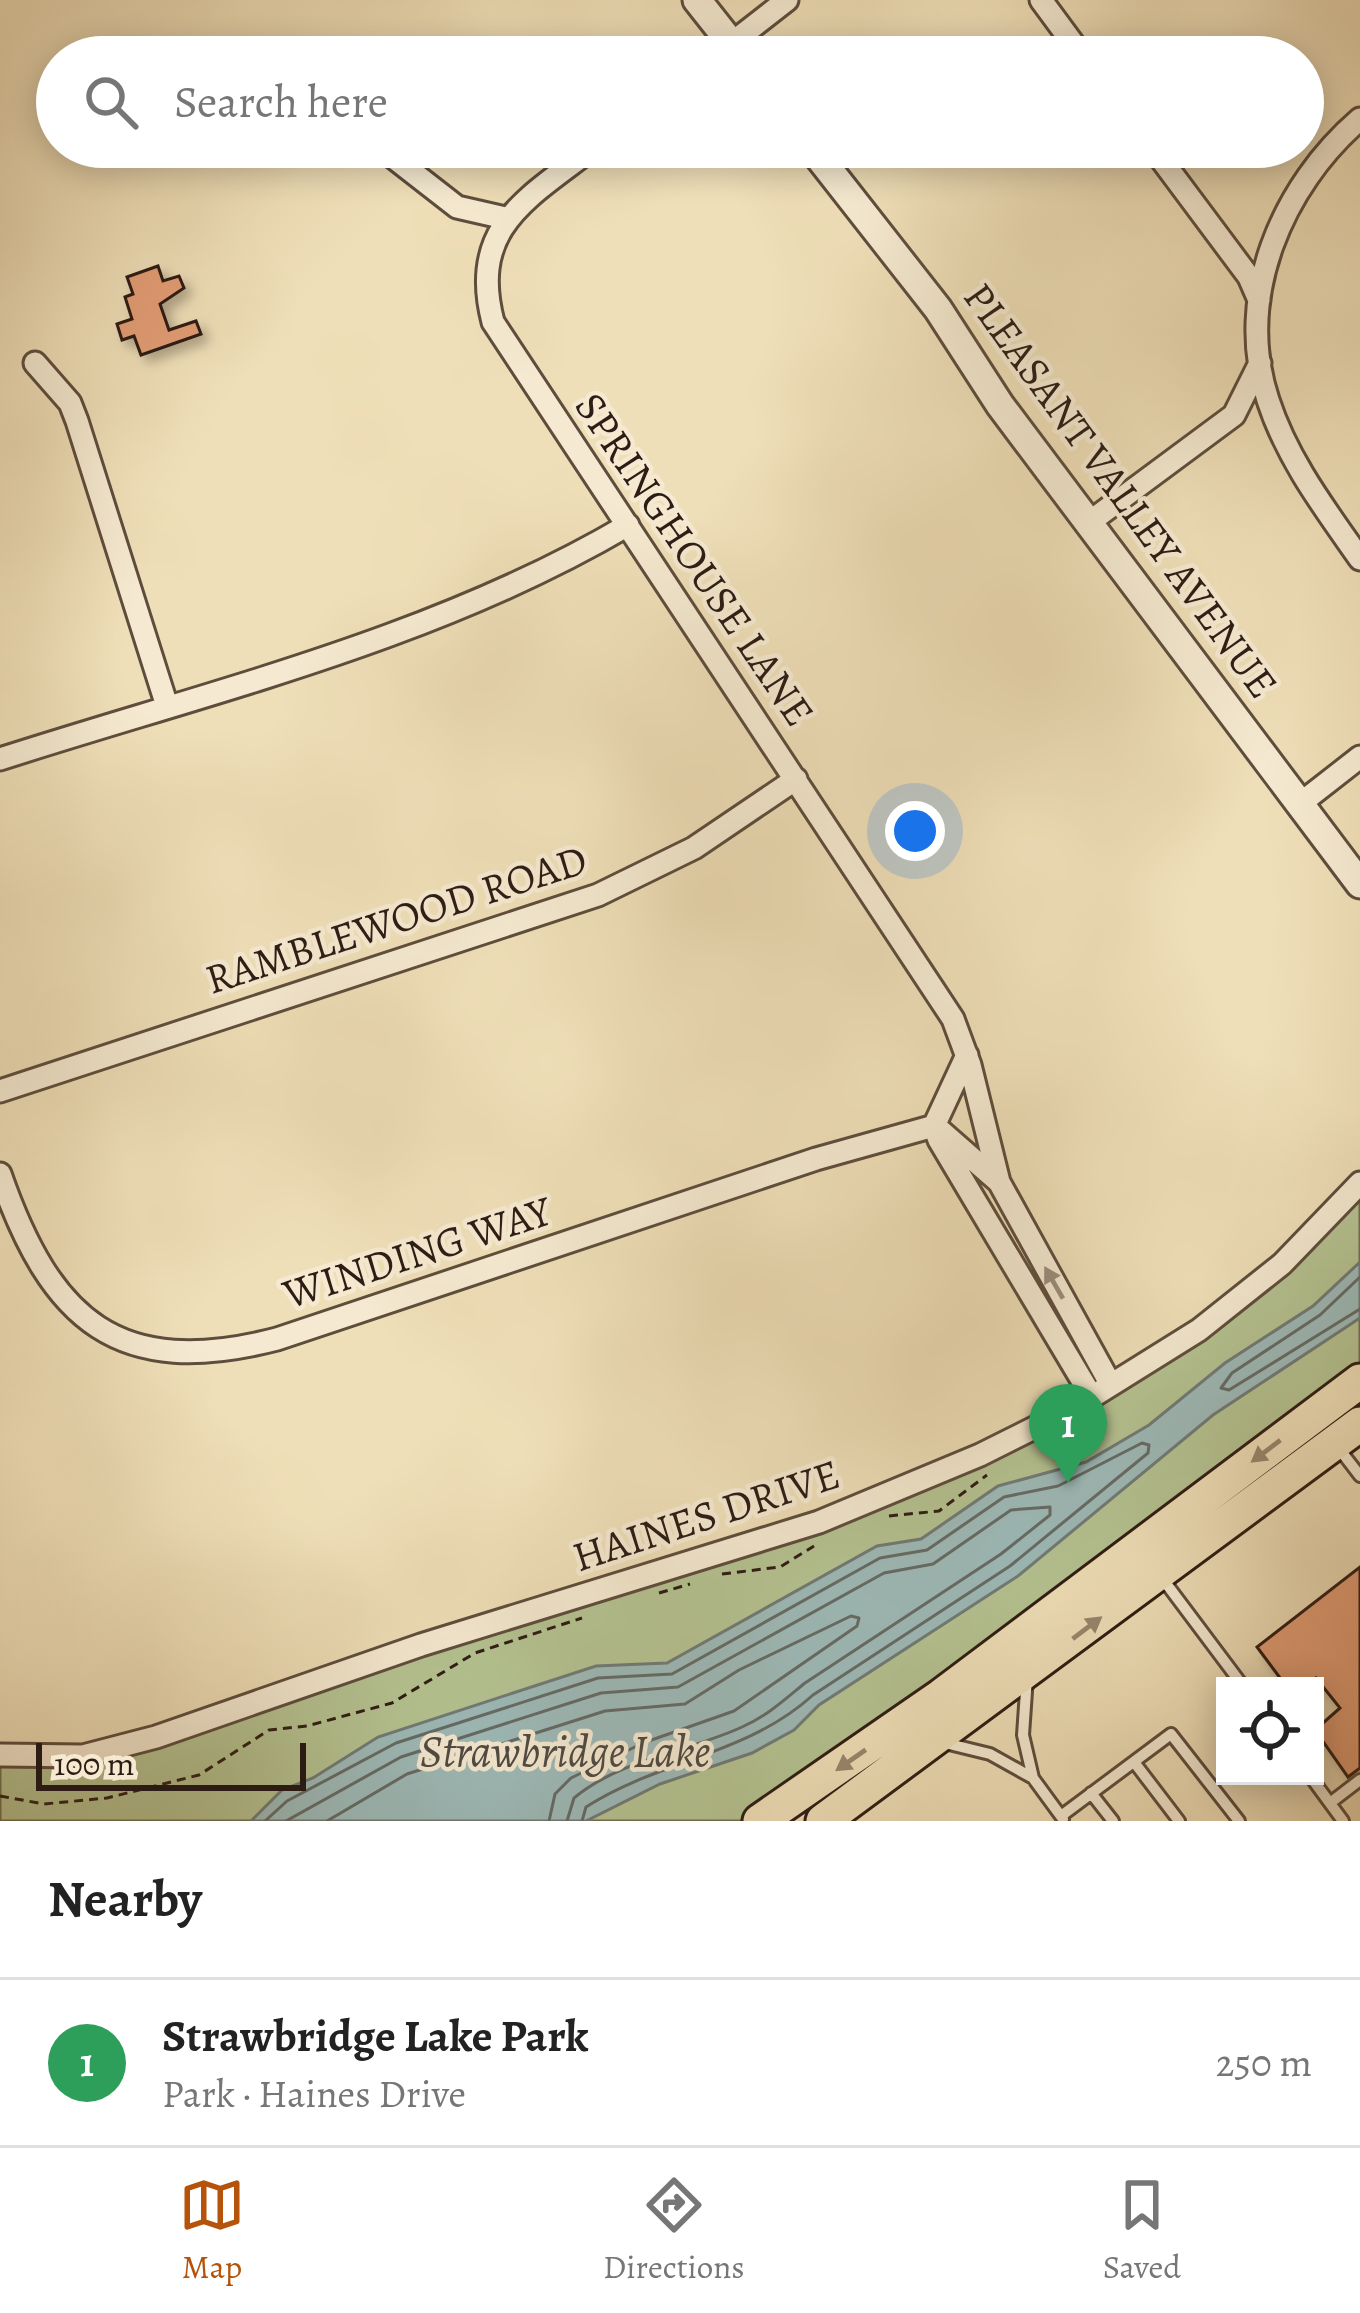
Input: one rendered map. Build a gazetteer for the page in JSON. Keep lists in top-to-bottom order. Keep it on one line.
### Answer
{"streets":{"street":["PLEASANT VALLEY AVENUE","SPRINGHOUSE LANE","RAMBLEWOOD ROAD","WINDING WAY","HAINES DRIVE"]},"crossings":[["SPRINGHOUSE LANE","RAMBLEWOOD ROAD"],["SPRINGHOUSE LANE","WINDING WAY"],["SPRINGHOUSE LANE","HAINES DRIVE"]],"water":["Strawbridge Lake"],"scale_bar":"100 m","page":{"search":"Search here","pins":"1","scale":"100 m","heading":"Nearby","list":[{"mark":"1","name":"Strawbridge Lake Park","note":"Park · Haines Drive","value":"250 m"}],"nav":["Map","Directions","Saved"]}}
